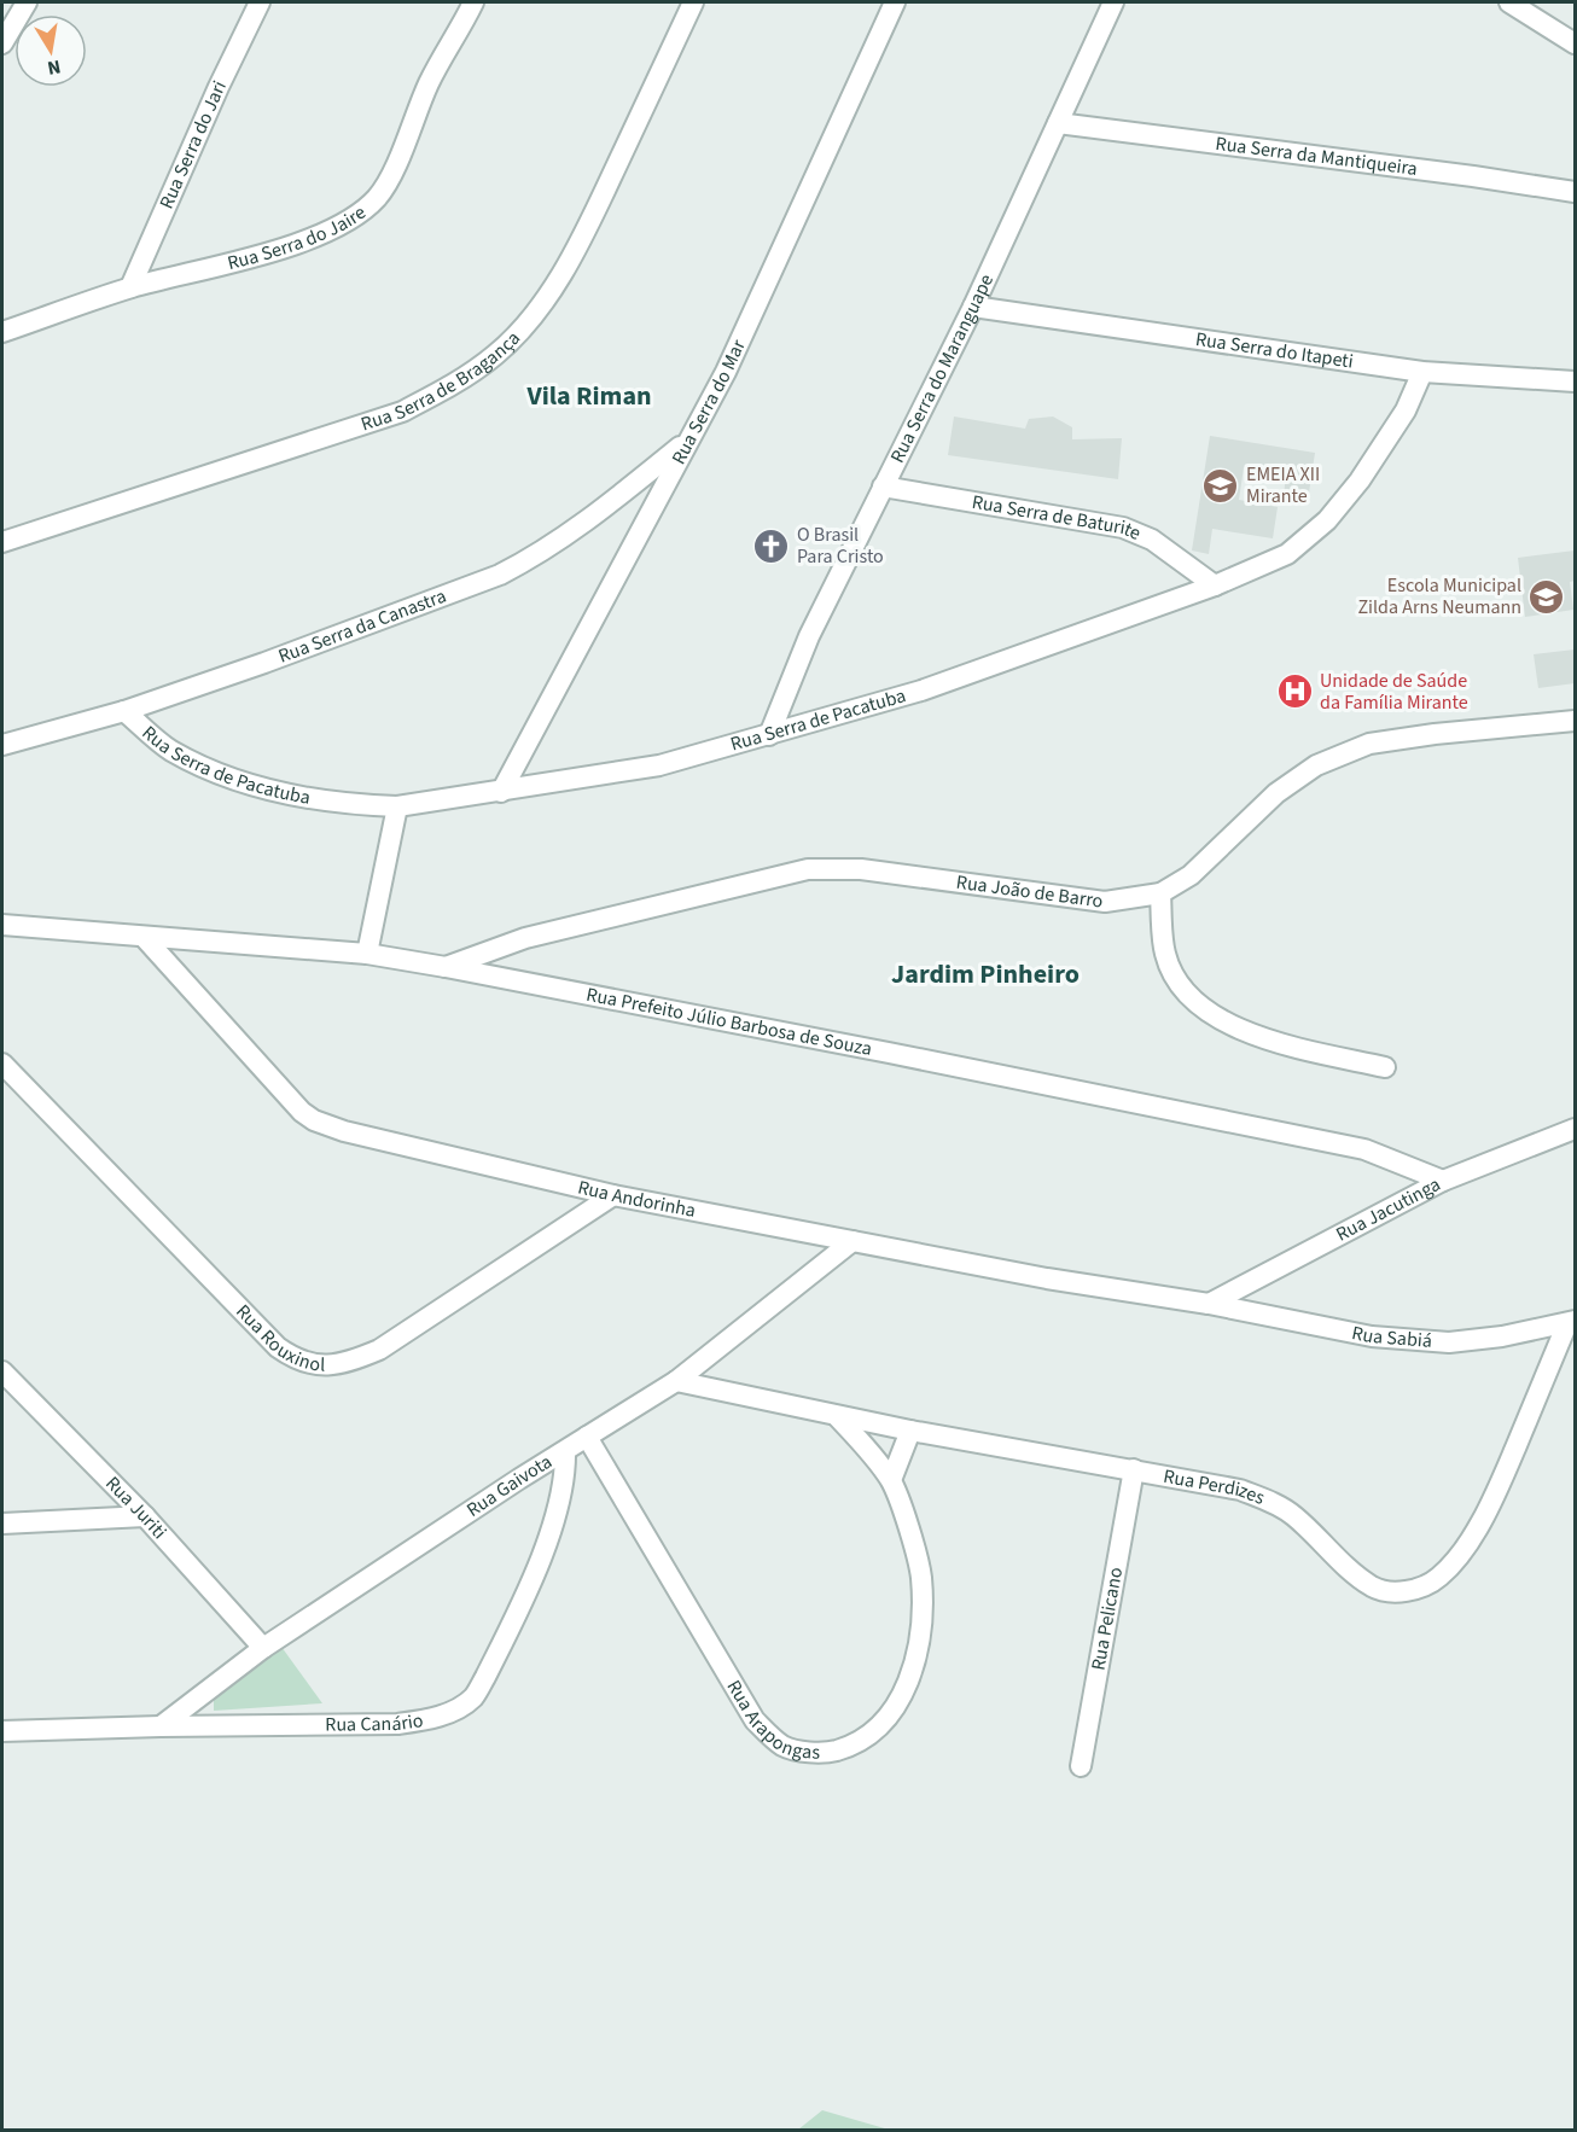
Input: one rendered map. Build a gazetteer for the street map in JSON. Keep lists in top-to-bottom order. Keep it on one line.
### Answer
{"streets":{"street":["Rua Serra do Jari","Rua Serra da Mantiqueira","Rua Serra do Jaire","Rua Serra do Itapeti","Rua Serra do Maranguape","Rua Serra de Bragança","Rua Serra do Mar","Rua Serra de Baturite","Rua Serra da Canastra","Rua Serra de Pacatuba","Rua João de Barro","Rua Prefeito Júlio Barbosa de Souza","Rua Andorinha","Rua Jacutinga","Rua Rouxinol","Rua Sabiá","Rua Gaivota","Rua Perdizes","Rua Juriti","Rua Pelicano","Rua Arapongas","Rua Canário"]},"crossings":[["Rua Serra do Jari","Rua Serra do Jaire"],["Rua Serra da Mantiqueira","Rua Serra do Maranguape"],["Rua Serra do Itapeti","Rua Serra do Maranguape"],["Rua Serra do Itapeti","Rua Serra de Pacatuba"],["Rua Serra do Maranguape","Rua Serra de Baturite"],["Rua Serra do Maranguape","Rua Serra de Pacatuba"],["Rua Serra do Mar","Rua Serra da Canastra"],["Rua Serra do Mar","Rua Serra de Pacatuba"],["Rua Serra de Baturite","Rua Serra de Pacatuba"],["Rua Serra da Canastra","Rua Serra de Pacatuba"],["Rua João de Barro","Rua Prefeito Júlio Barbosa de Souza"],["Rua Prefeito Júlio Barbosa de Souza","Rua Andorinha"],["Rua Prefeito Júlio Barbosa de Souza","Rua Jacutinga"],["Rua Andorinha","Rua Jacutinga"],["Rua Andorinha","Rua Rouxinol"],["Rua Andorinha","Rua Sabiá"],["Rua Andorinha","Rua Gaivota"],["Rua Jacutinga","Rua Sabiá"],["Rua Sabiá","Rua Perdizes"],["Rua Gaivota","Rua Perdizes"],["Rua Gaivota","Rua Juriti"],["Rua Gaivota","Rua Arapongas"],["Rua Gaivota","Rua Canário"],["Rua Perdizes","Rua Pelicano"],["Rua Perdizes","Rua Arapongas"]],"districts":["Vila Riman","Jardim Pinheiro"],"places":{"school or university":["EMEIA XII Mirante","Escola Municipal Zilda Arns Neumann"],"church":["O Brasil Para Cristo"],"hospital":["Unidade de Saúde da Família Mirante"]},"north":"bottom"}
